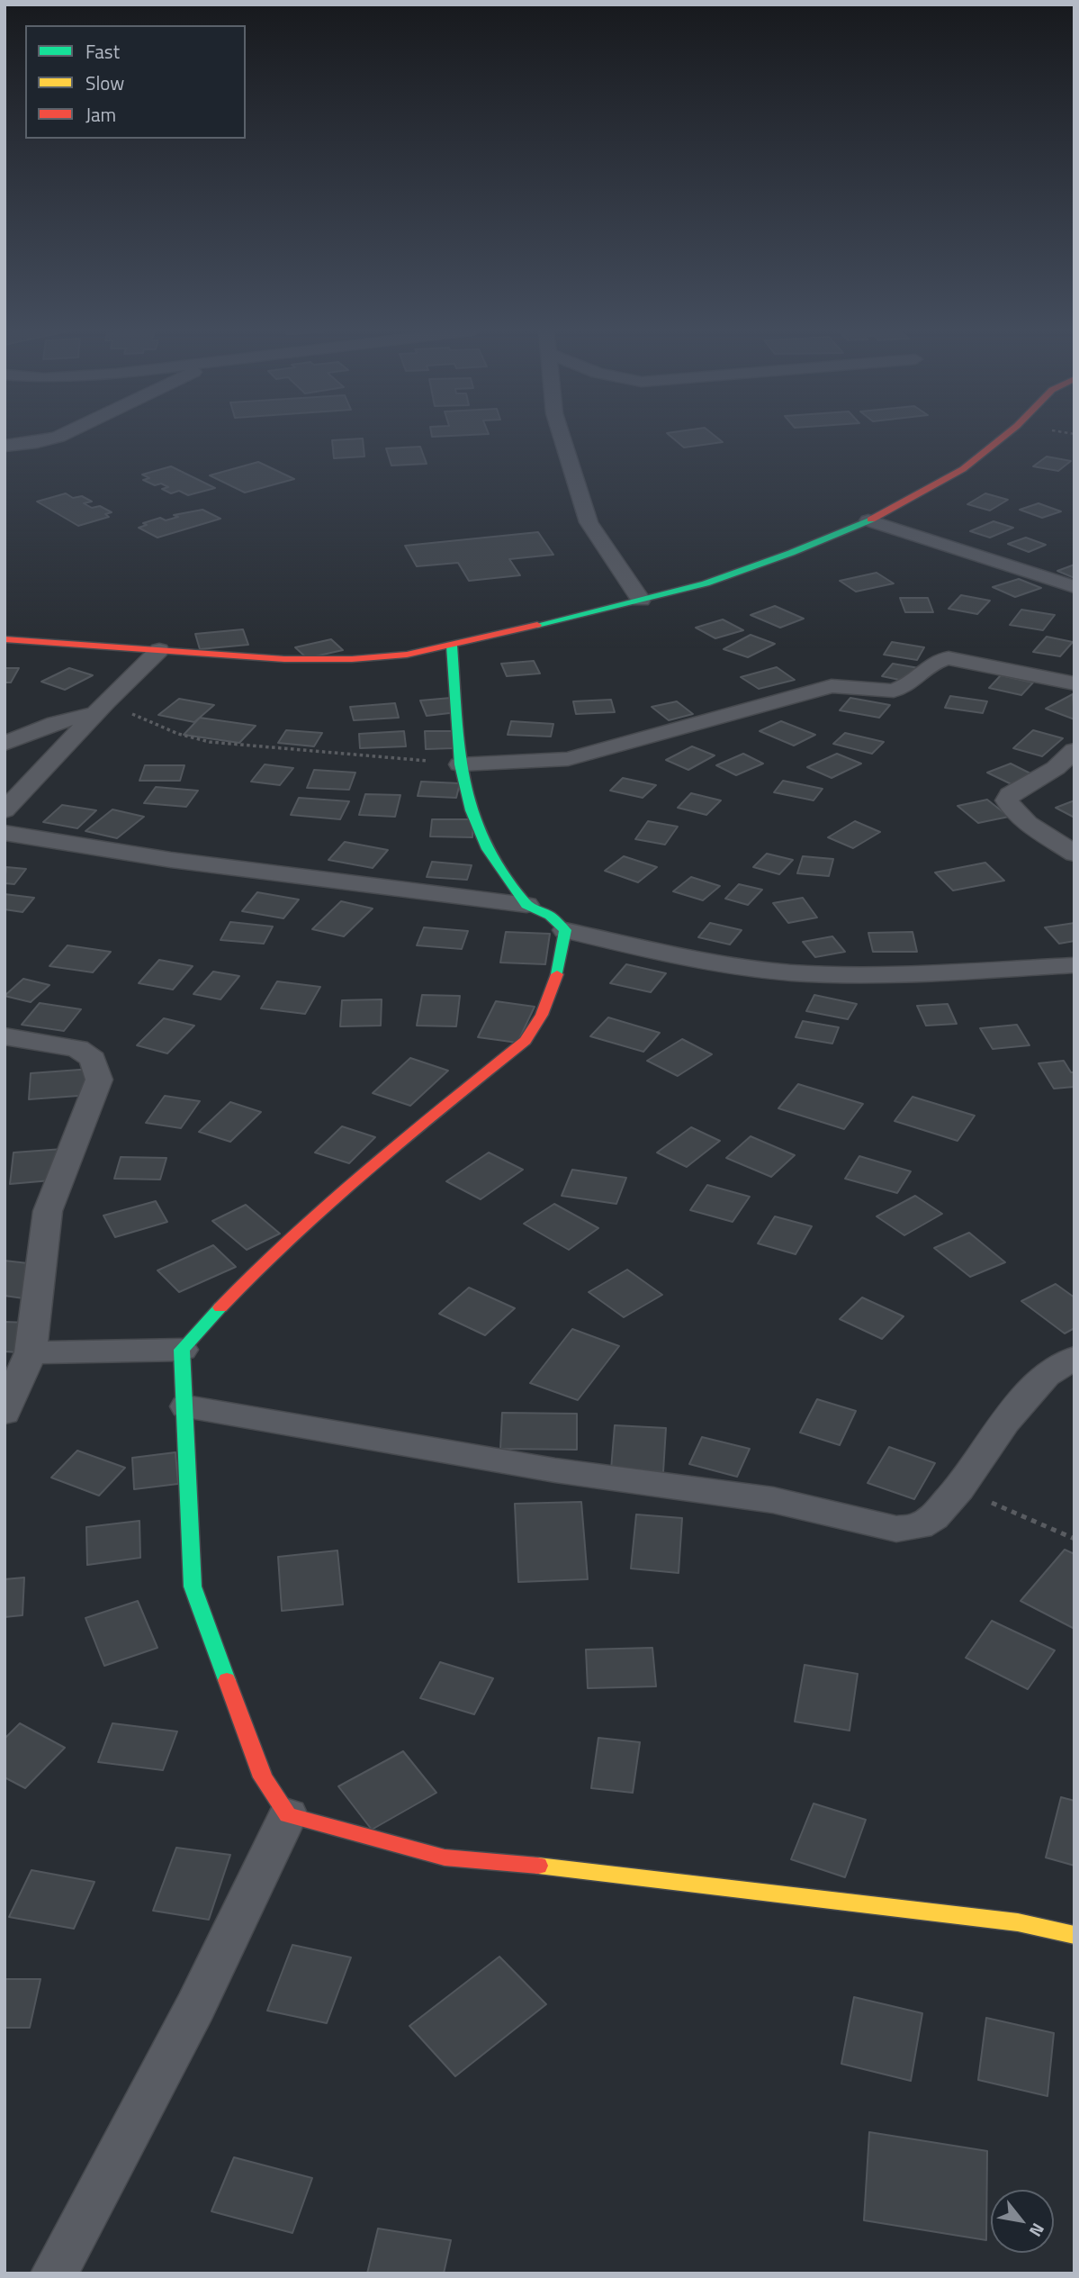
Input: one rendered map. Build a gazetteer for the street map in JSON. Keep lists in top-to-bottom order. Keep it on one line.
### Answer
{"legend":["Fast","Slow","Jam"],"north":"bottom right"}
